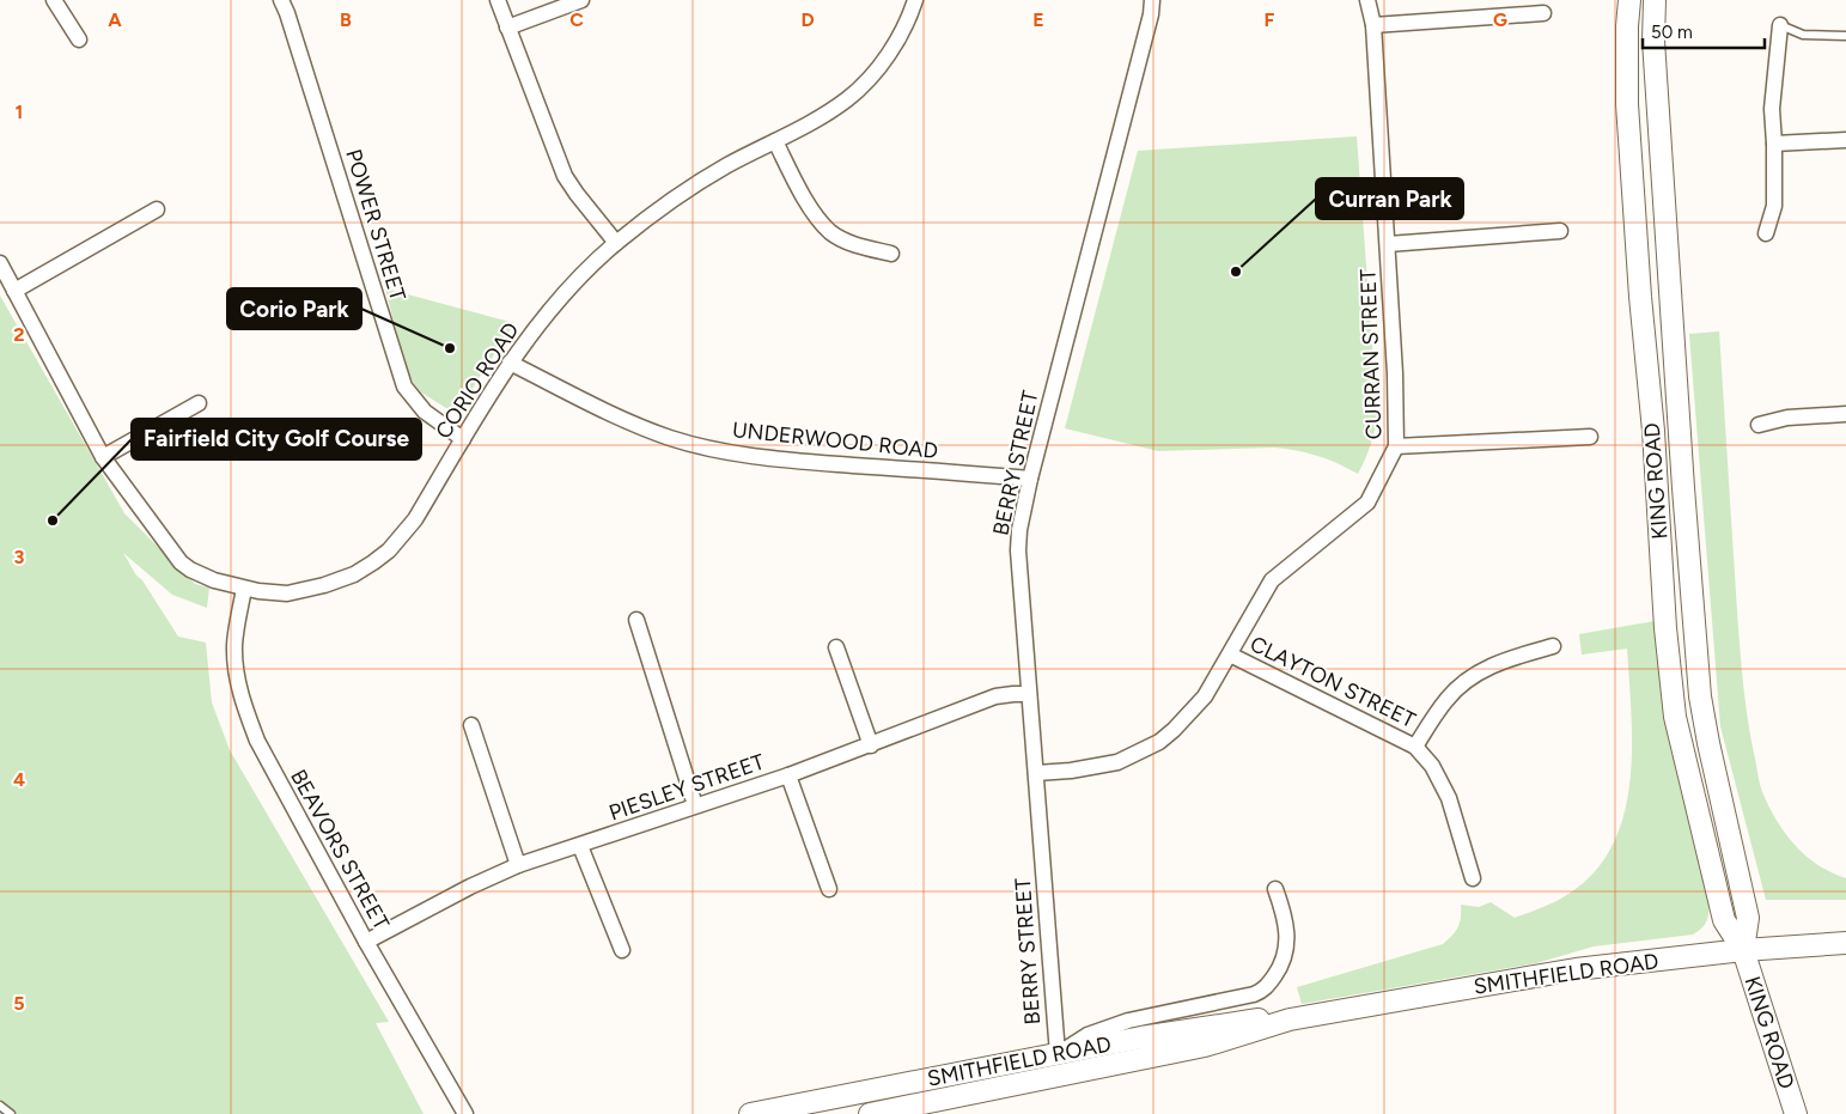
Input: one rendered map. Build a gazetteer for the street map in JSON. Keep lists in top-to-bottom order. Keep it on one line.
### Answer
{"streets":{"main road":["KING ROAD","SMITHFIELD ROAD"],"street":["POWER STREET","CURRAN STREET","CORIO ROAD","UNDERWOOD ROAD","BERRY STREET","CLAYTON STREET","PIESLEY STREET","BEAVORS STREET"]},"crossings":[["POWER STREET","CORIO ROAD"],["CURRAN STREET","BERRY STREET"],["CURRAN STREET","CLAYTON STREET"],["CORIO ROAD","UNDERWOOD ROAD"],["CORIO ROAD","BEAVORS STREET"],["UNDERWOOD ROAD","BERRY STREET"],["BERRY STREET","PIESLEY STREET"],["BERRY STREET","SMITHFIELD ROAD"],["KING ROAD","SMITHFIELD ROAD"],["PIESLEY STREET","BEAVORS STREET"]],"places":["Curran Park","Corio Park","Fairfield City Golf Course"],"scale_bar":"50 m","grid":{"columns":["A","B","C","D","E","F","G"],"rows":["1","2","3","4","5"]}}
